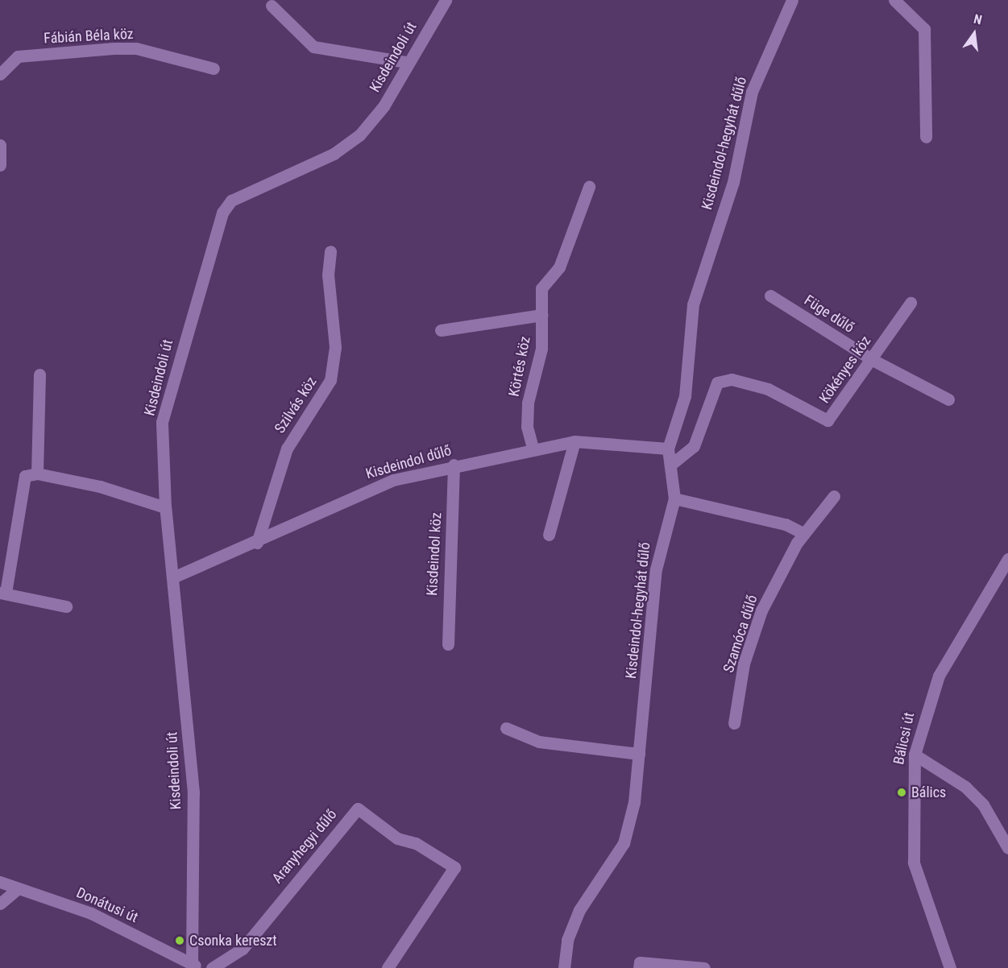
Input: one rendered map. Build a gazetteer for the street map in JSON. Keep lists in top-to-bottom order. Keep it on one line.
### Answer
{"streets":{"street":["Fábián Béla köz","Kisdeindoli út","Kisdeindol-hegyhát dűlő","Füge dűlő","Körtés köz","Kökényes köz","Szilvás köz","Kisdeindol dűlő","Kisdeindol köz","Szamóca dűlő","Bálicsi út","Aranyhegyi dűlő","Donátusi út"]},"crossings":[["Kisdeindoli út","Kisdeindol dűlő"],["Kisdeindoli út","Donátusi út"],["Kisdeindol-hegyhát dűlő","Kökényes köz"],["Kisdeindol-hegyhát dűlő","Kisdeindol dűlő"],["Füge dűlő","Kökényes köz"],["Körtés köz","Kisdeindol dűlő"],["Szilvás köz","Kisdeindol dűlő"],["Kisdeindol dűlő","Kisdeindol köz"]],"places":["Bálics","Csonka kereszt"],"north":"top"}
